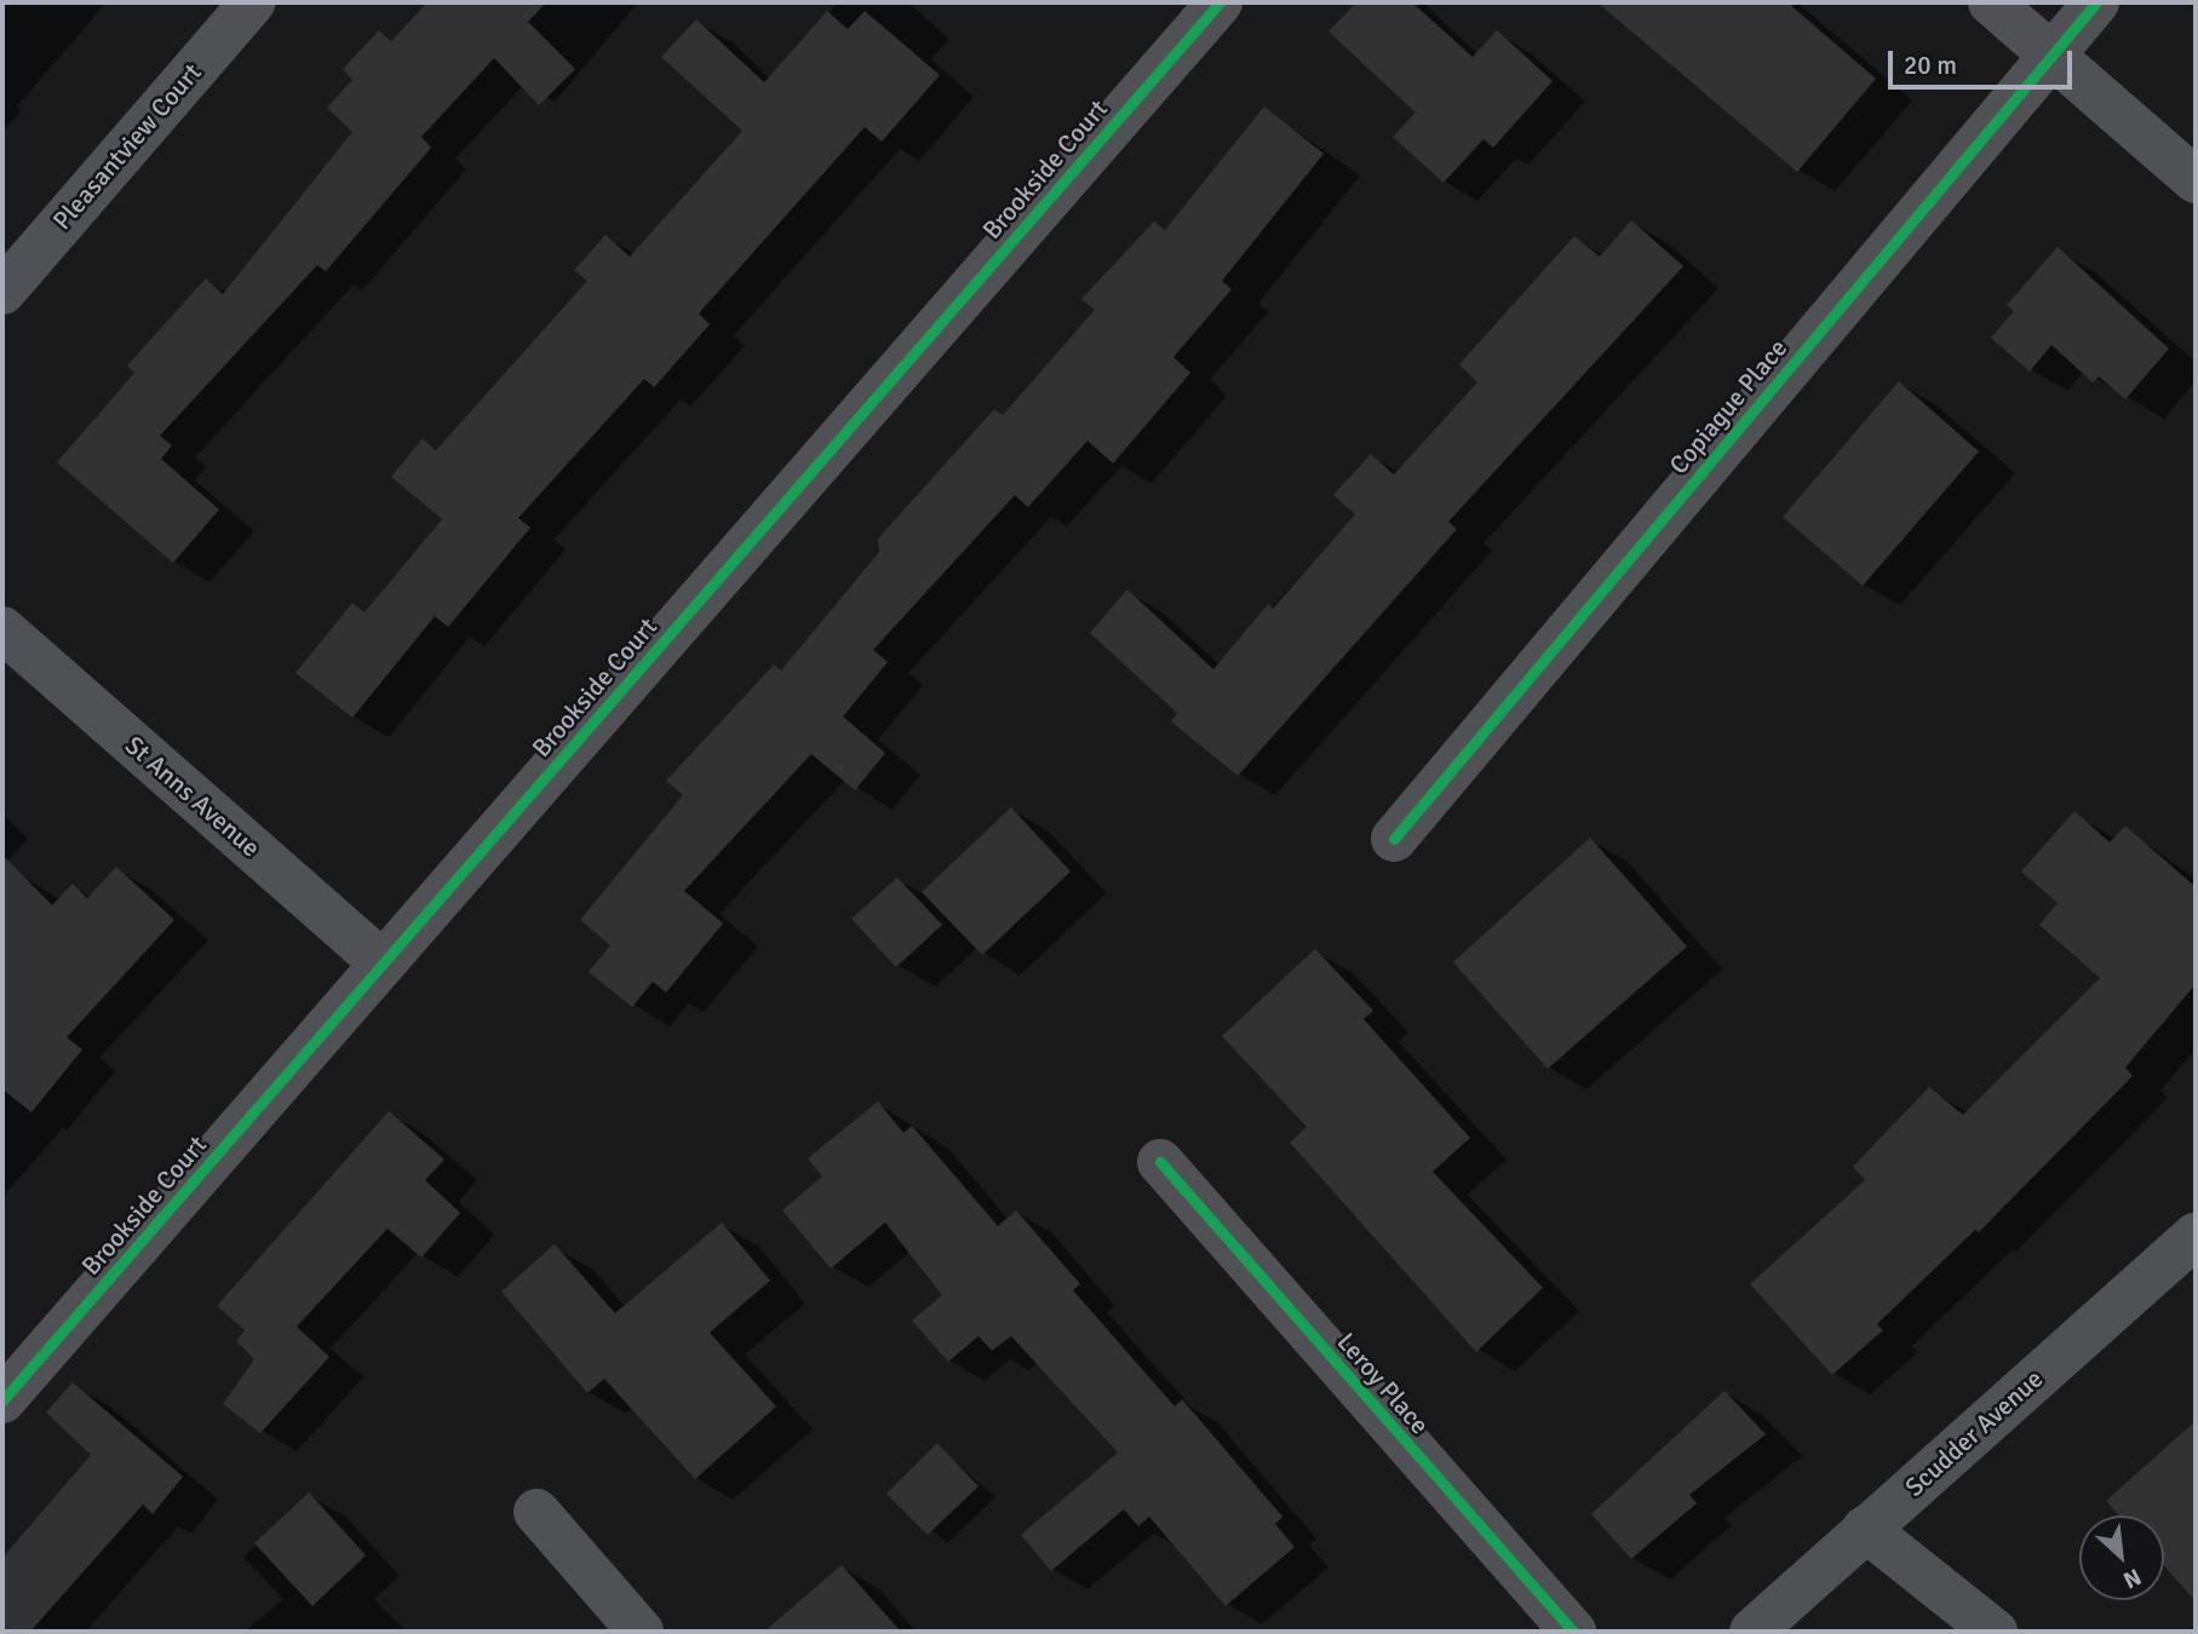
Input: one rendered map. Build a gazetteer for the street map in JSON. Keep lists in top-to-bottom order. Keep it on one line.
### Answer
{"streets":{"street":["Pleasantview Court","Brookside Court","Copiague Place","St Anns Avenue","Leroy Place","Scudder Avenue"]},"crossings":[["Brookside Court","St Anns Avenue"]],"scale_bar":"20 m","north":"bottom right"}
